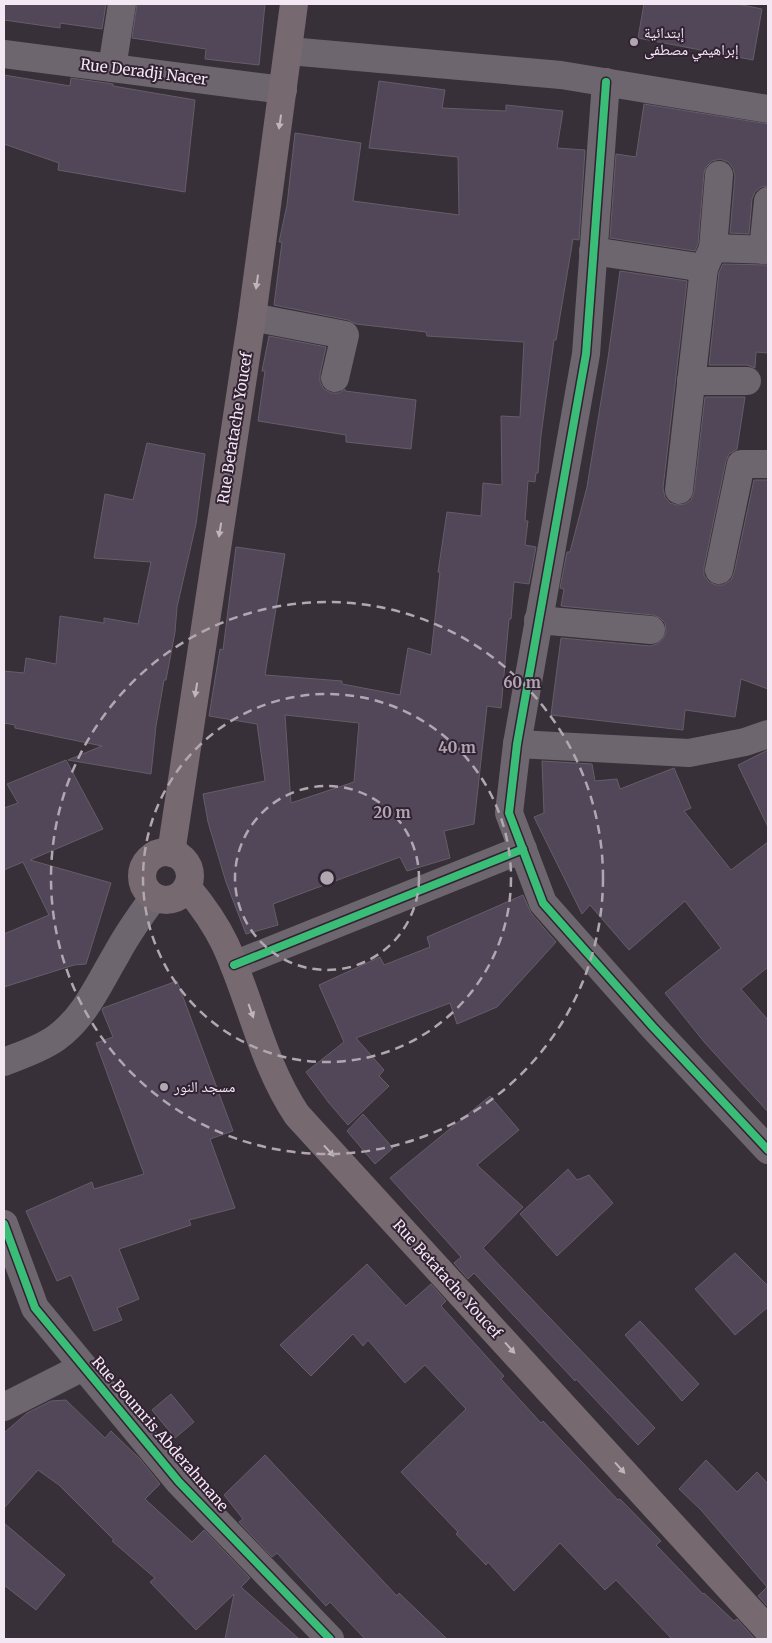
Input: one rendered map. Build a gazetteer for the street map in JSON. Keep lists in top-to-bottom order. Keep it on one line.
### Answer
{"streets":{"main road":["Rue Betatache Youcef"],"street":["Rue Deradji Nacer","Rue Boumris Abderahmane"]},"crossings":[["Rue Deradji Nacer","Rue Betatache Youcef"]],"one_way":["Rue Betatache Youcef"],"places":["إبتدائية إبراهيمي مصطفى","مسجد النور"],"rings":["60 m","40 m","20 m"]}
